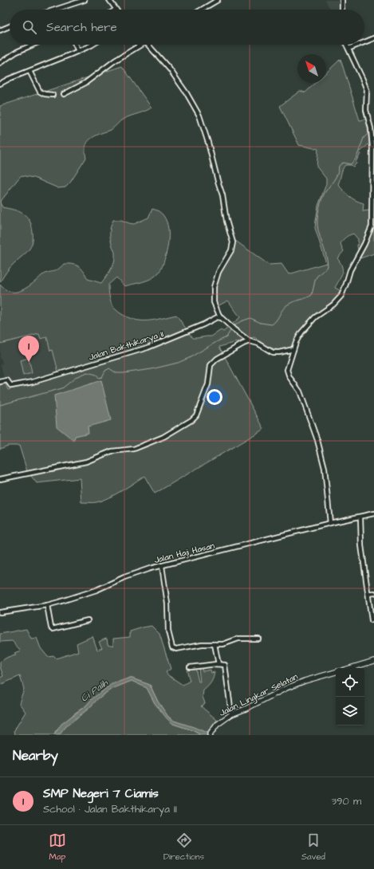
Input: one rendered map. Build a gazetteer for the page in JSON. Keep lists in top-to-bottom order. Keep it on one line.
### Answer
{"streets":{"street":["Jalan Bakthikarya II","Jalan Haji Hasan","Jalan Lingkar Selatan"]},"water":["Ci Palih"],"north":"top left","page":{"search":"Search here","pins":"1","heading":"Nearby","list":[{"mark":"1","name":"SMP Negeri 7 Ciamis","note":"School · Jalan Bakthikarya II","value":"390 m"}],"nav":["Map","Directions","Saved"]}}
